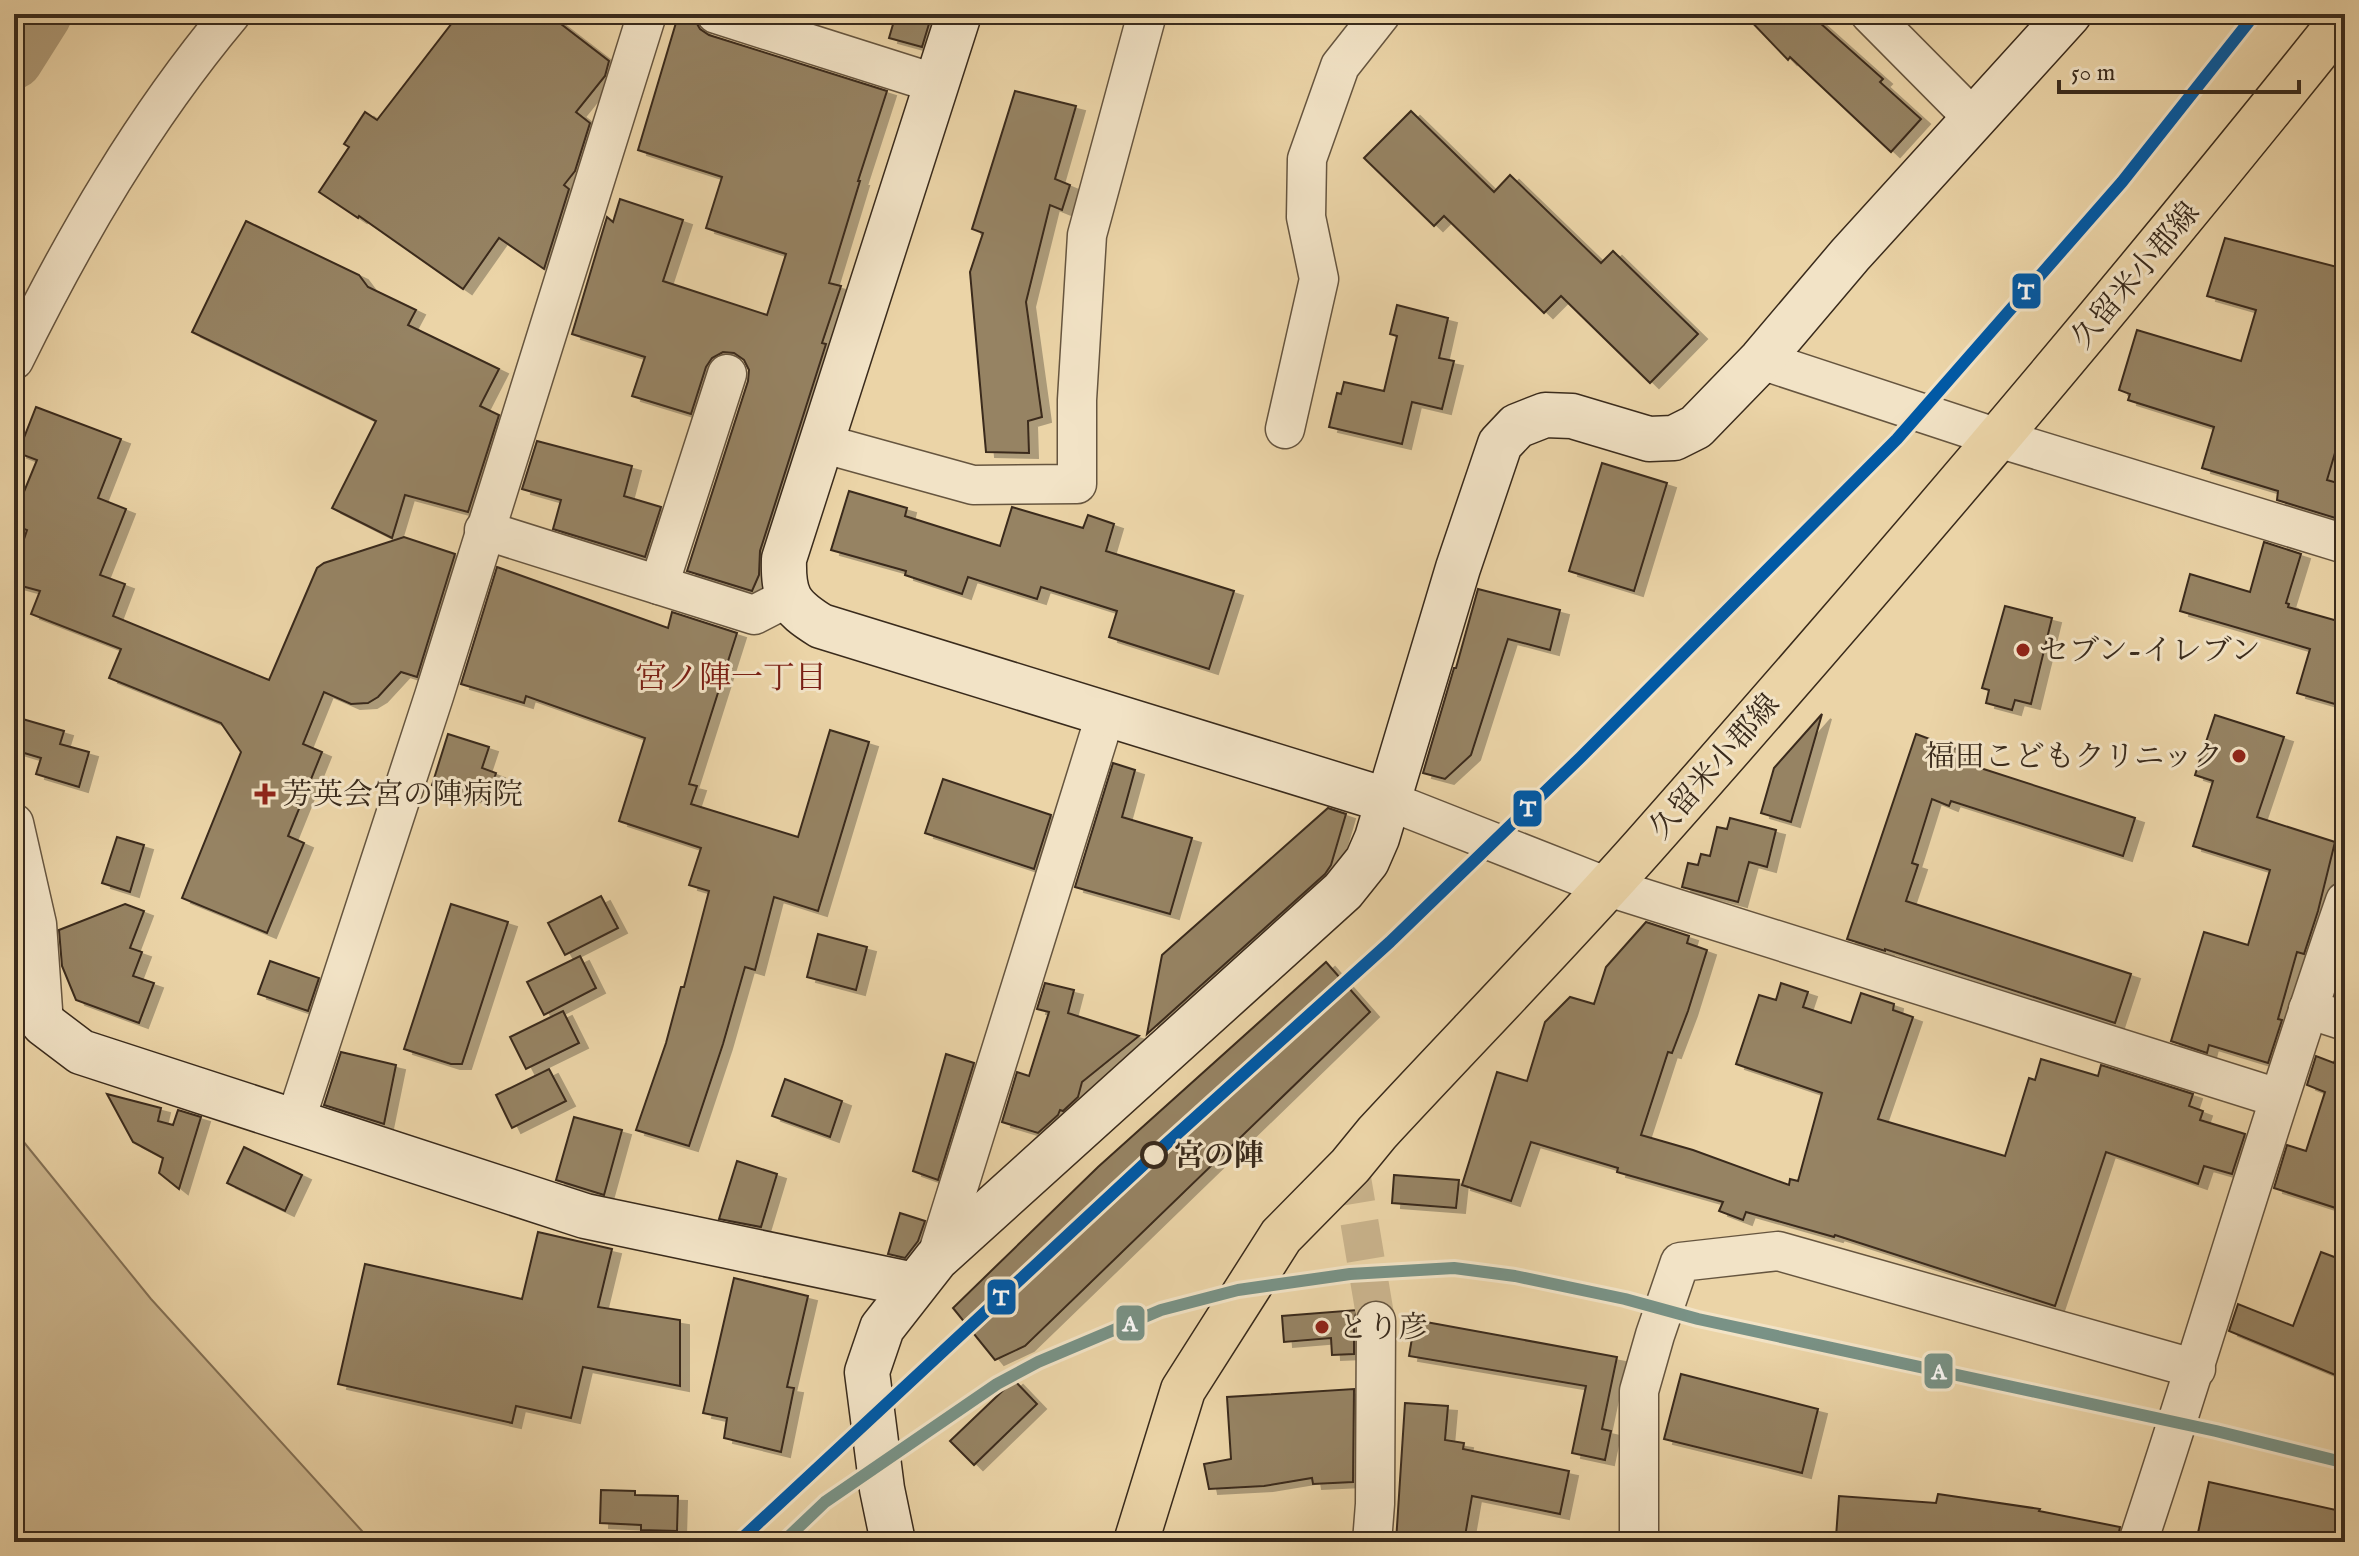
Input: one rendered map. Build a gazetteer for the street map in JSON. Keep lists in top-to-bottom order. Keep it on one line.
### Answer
{"streets":{"main road":["久留米小郡線"]},"districts":["宮ノ陣一丁目"],"places":{"other":["セブン-イレブン","福田こどもクリニック","宮の陣","とり彦"],"health":["芳英会宮の陣病院"]},"lines":["transit line T","transit line A"],"scale_bar":"50 m"}
